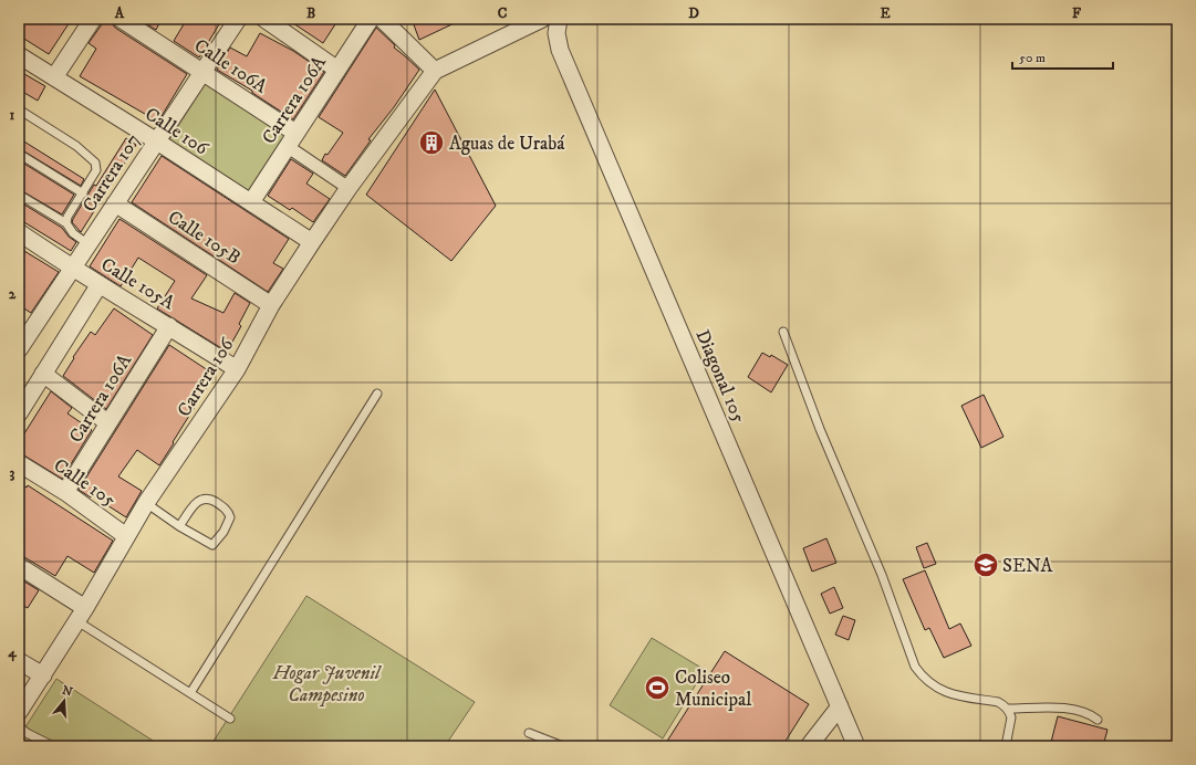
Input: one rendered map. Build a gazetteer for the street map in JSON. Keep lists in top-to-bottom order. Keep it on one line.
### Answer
{"streets":{"street":["Calle 106A","Carrera 106A","Calle 106","Carrera 107","Calle 105B","Calle 105A","Diagonal 105","Carrera 106","Calle 105"]},"crossings":[["Calle 106A","Carrera 106A"],["Calle 106A","Carrera 107"],["Carrera 106A","Calle 106"],["Carrera 106A","Calle 105A"],["Carrera 106A","Calle 105"],["Calle 106","Carrera 107"],["Calle 106","Carrera 106"],["Carrera 107","Calle 105B"],["Carrera 107","Calle 105A"],["Calle 105B","Carrera 106"],["Calle 105A","Carrera 106"],["Carrera 106","Calle 105"]],"parks":["Hogar Juvenil Campesino"],"places":{"building":["Aguas de Urabá"],"school or university":["SENA"],"sports":["Coliseo Municipal"]},"scale_bar":"50 m","north":"top","grid":{"columns":["A","B","C","D","E","F"],"rows":["1","2","3","4"]}}
